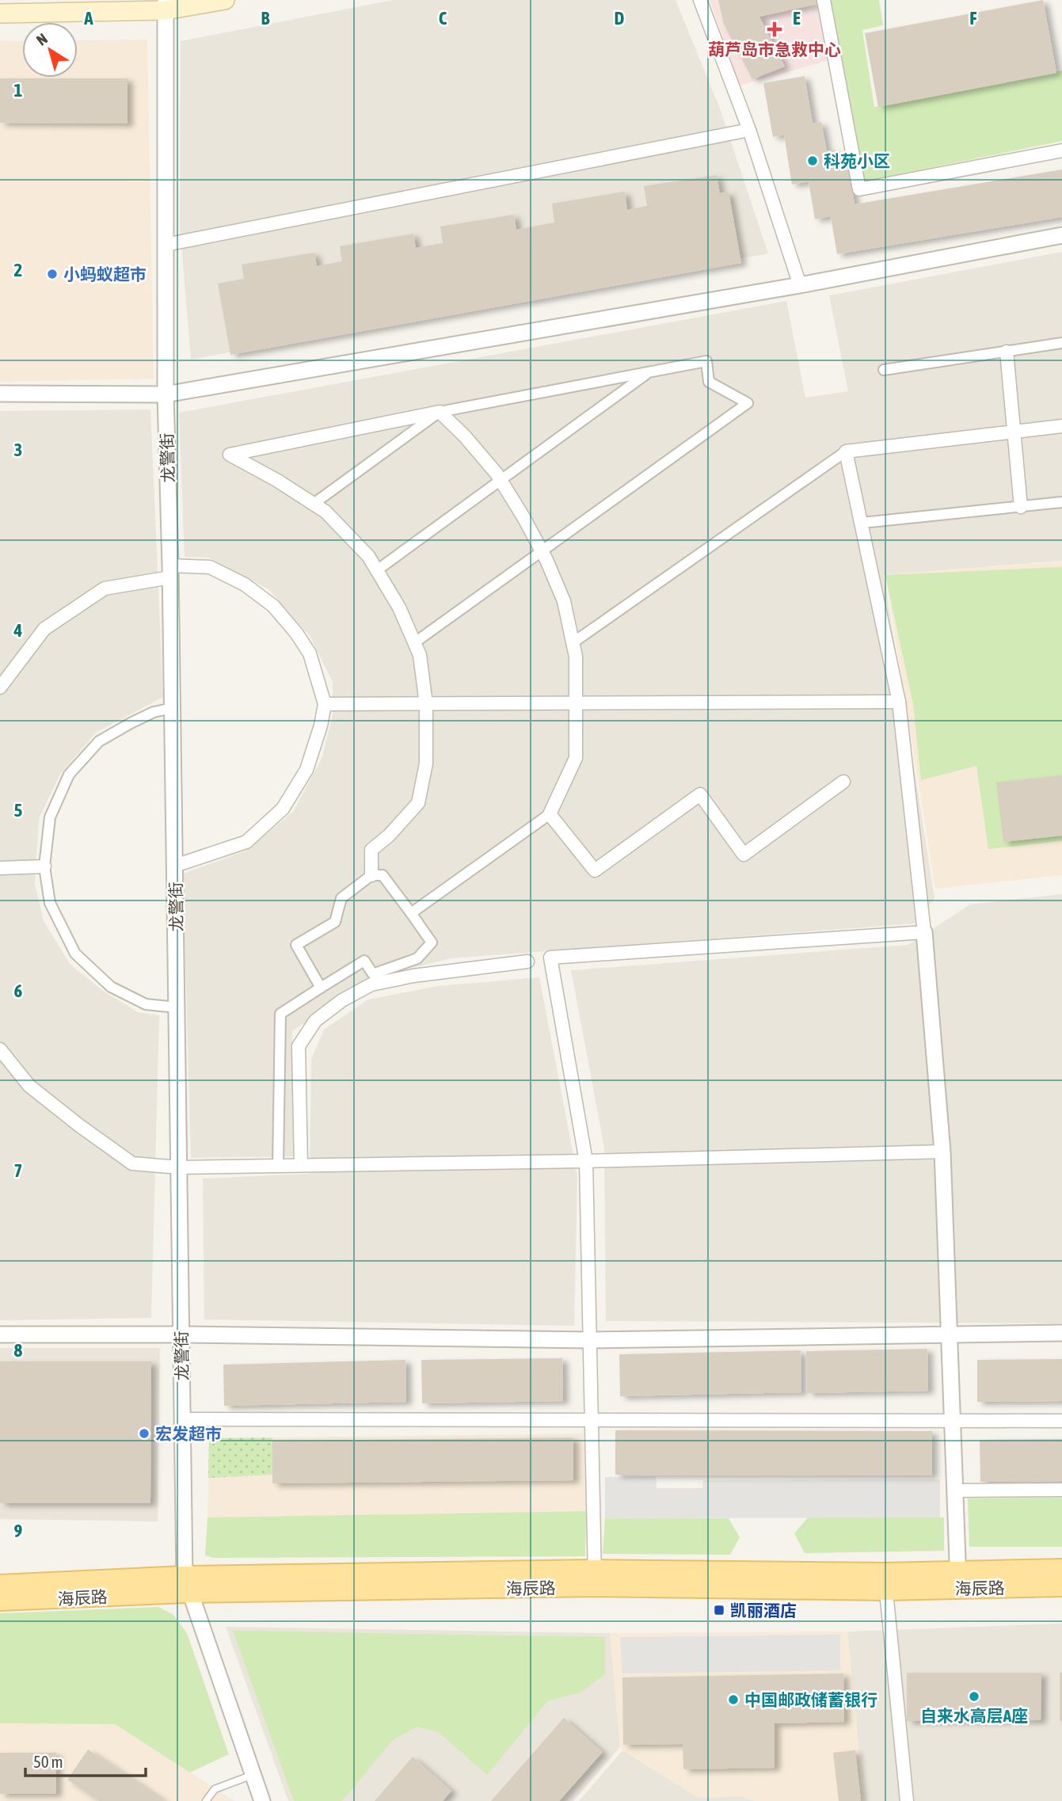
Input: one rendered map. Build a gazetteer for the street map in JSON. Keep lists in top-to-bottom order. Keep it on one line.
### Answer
{"streets":{"main road":["海辰路"],"street":["龙警街"]},"crossings":[["龙警街","海辰路"]],"places":{"health":["葫芦岛市急救中心"],"other":["科苑小区","小蚂蚁超市","宏发超市","自来水高层A座","中国邮政储蓄银行"],"transit":["凯丽酒店"]},"scale_bar":"50 m","north":"top left","grid":{"columns":["A","B","C","D","E","F"],"rows":["1","2","3","4","5","6","7","8","9"]}}
